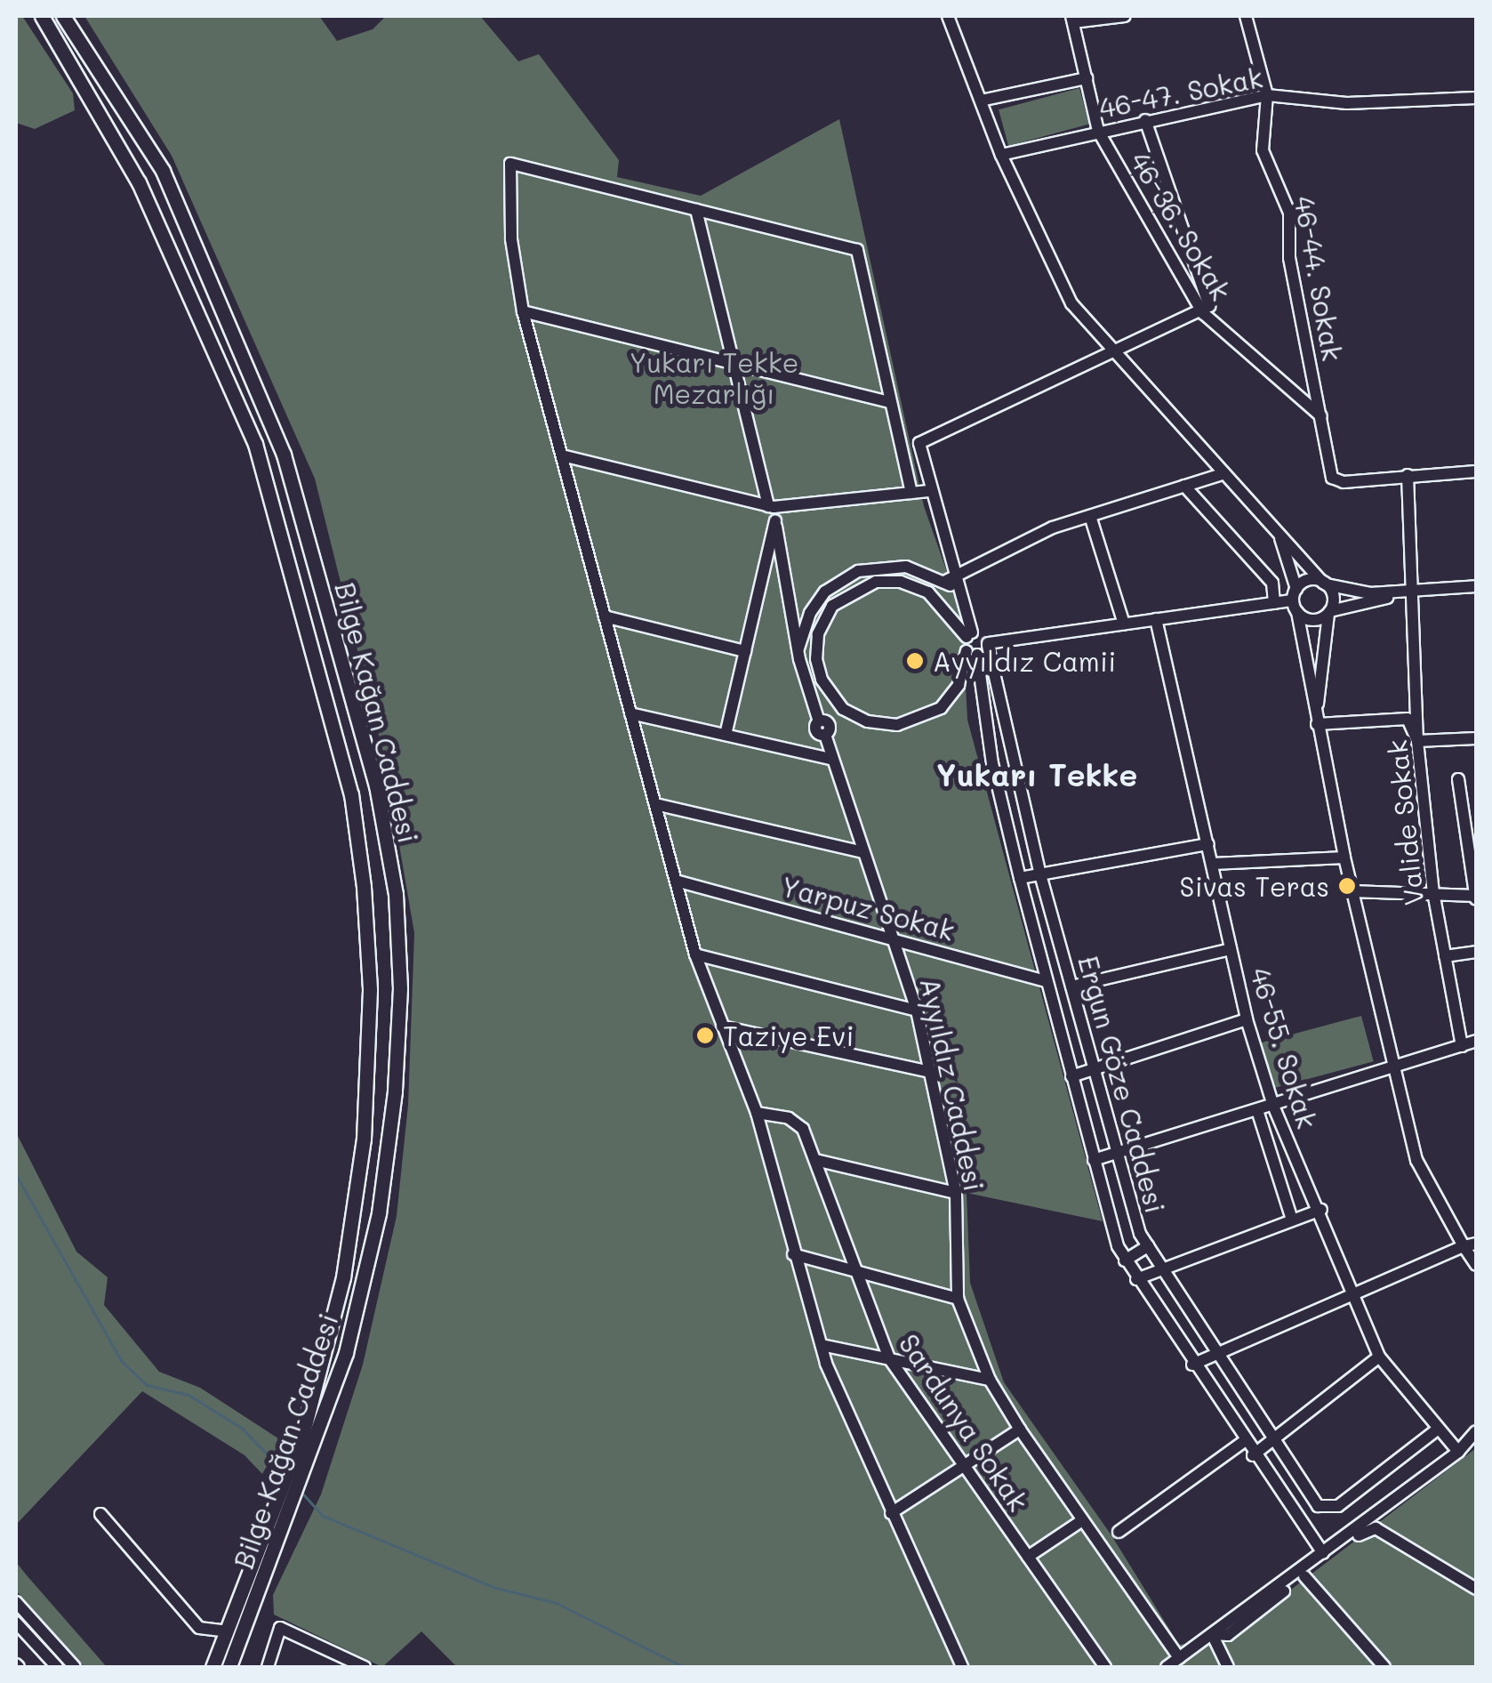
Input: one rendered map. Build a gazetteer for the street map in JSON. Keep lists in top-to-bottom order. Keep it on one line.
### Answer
{"streets":{"main road":["Bilge Kağan Caddesi"],"street":["46-47. Sokak","46-36. Sokak","46-44. Sokak","Valide Sokak","Yarpuz Sokak","46-55. Sokak","Ayyıldız Caddesi","Ergun Göze Caddesi","Sardunya Sokak"]},"crossings":[["46-47. Sokak","46-36. Sokak"],["46-47. Sokak","46-44. Sokak"],["46-36. Sokak","46-44. Sokak"],["46-44. Sokak","Valide Sokak"],["Yarpuz Sokak","Ayyıldız Caddesi"],["Yarpuz Sokak","Ergun Göze Caddesi"],["46-55. Sokak","Ergun Göze Caddesi"]],"districts":["Yukarı Tekke"],"parks":["Yukarı Tekke Mezarlığı"],"places":["Ayyıldız Camii","Sivas Teras","Taziye Evi"]}
